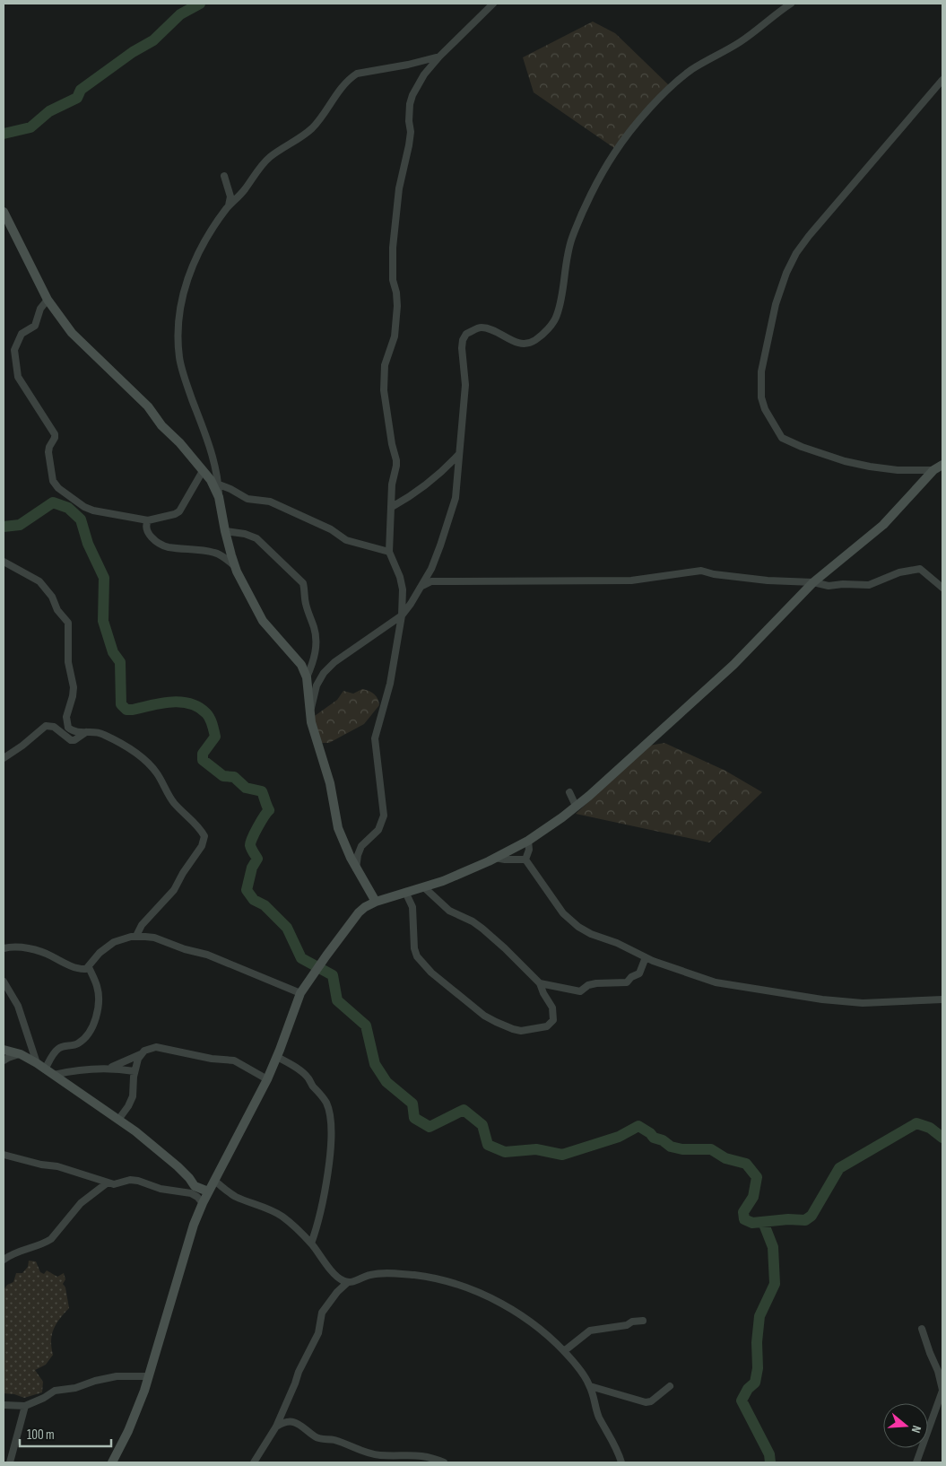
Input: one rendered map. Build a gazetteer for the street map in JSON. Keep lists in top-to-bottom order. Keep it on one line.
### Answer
{"scale_bar":"100 m","north":"right"}
